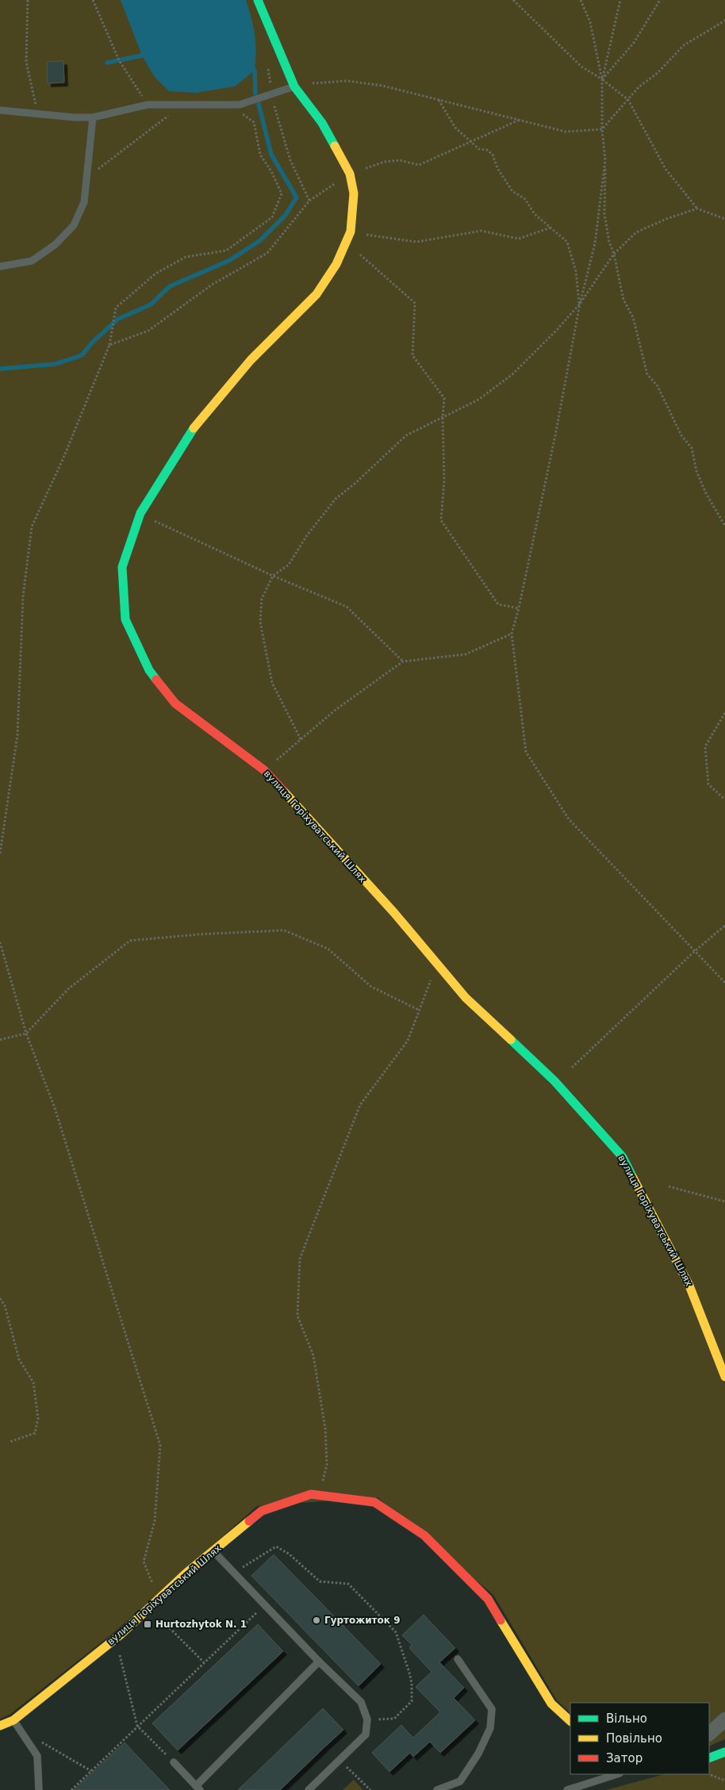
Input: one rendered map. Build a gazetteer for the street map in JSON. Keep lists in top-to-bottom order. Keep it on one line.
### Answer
{"streets":{"street":["вулиця Горіхуватський Шлях"]},"places":{"other":["Гуртожиток 9"],"transit":["Hurtozhytok N. 1"]},"legend":["Вільно","Повільно","Затор"]}
